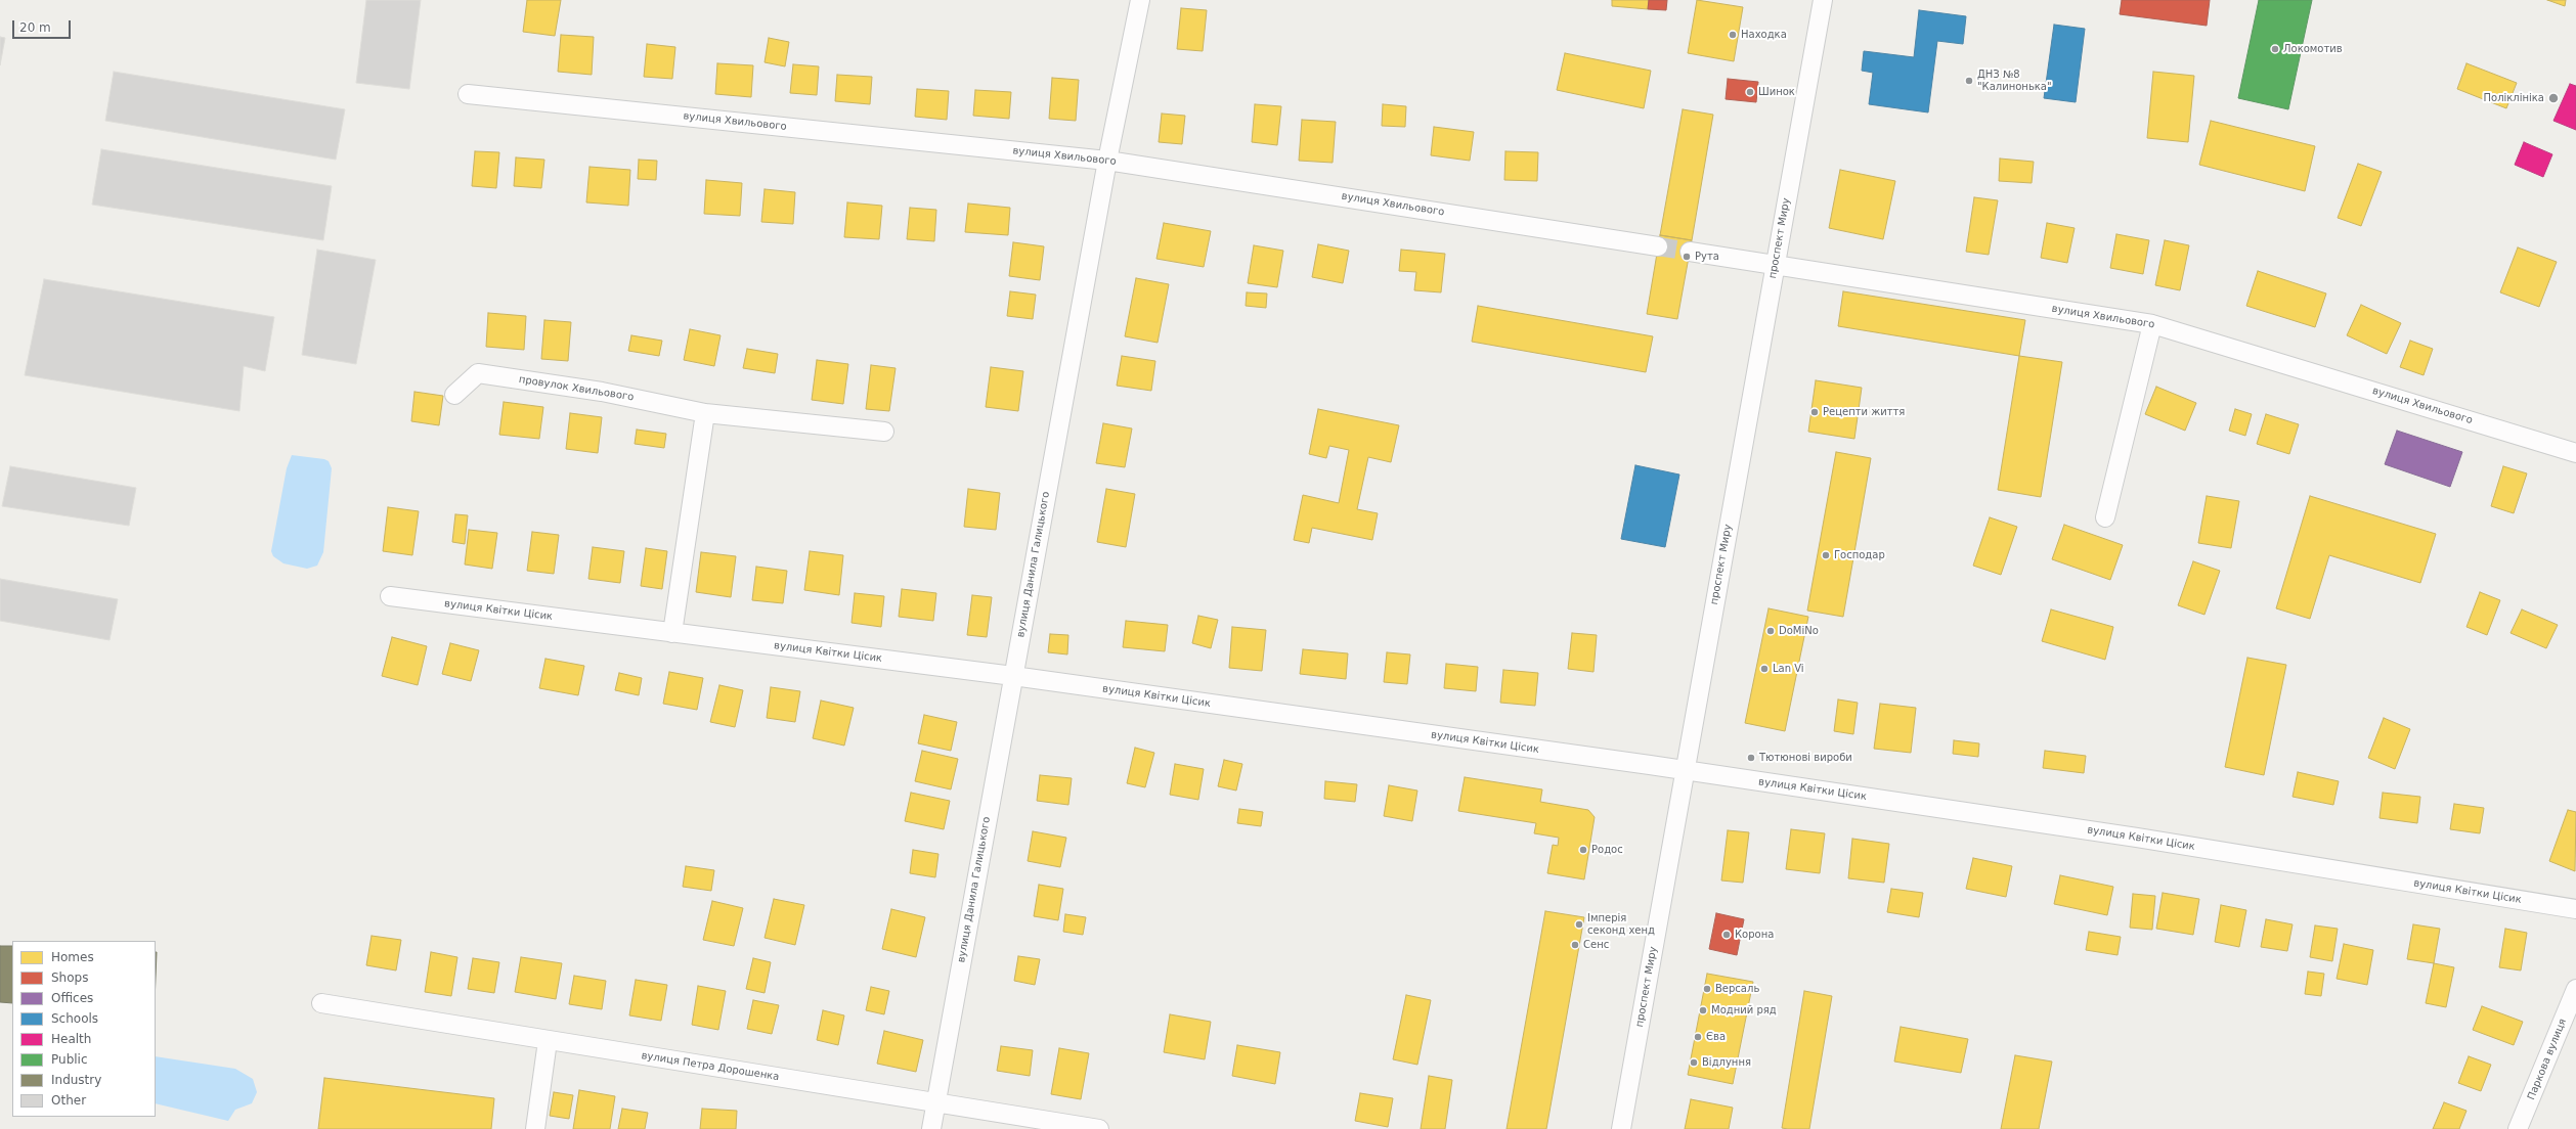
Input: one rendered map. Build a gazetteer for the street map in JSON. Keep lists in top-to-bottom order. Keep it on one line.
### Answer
{"streets":{"street":["вулиця Хвильового","проспект Миру","провулок Хвильового","вулиця Данила Галицького","вулиця Квітки Цісик","Паркова вулиця","вулиця Петра Дорошенка"]},"crossings":[["вулиця Хвильового","проспект Миру"],["вулиця Хвильового","вулиця Данила Галицького"],["проспект Миру","вулиця Квітки Цісик"],["вулиця Данила Галицького","вулиця Квітки Цісик"],["вулиця Данила Галицького","вулиця Петра Дорошенка"]],"places":["Находка","Локомотив","ДНЗ №8 \"Калинонька\"","Шинок","Поліклініка","Рута","Рецепти життя","Господар","DoMiNo","Lan Vi","Тютюнові вироби","Родос","Імперія секонд хенд","Корона","Сенс","Версаль","Модний ряд","Єва","Відлуння"],"legend":["Homes","Shops","Offices","Schools","Health","Public","Industry","Other"],"scale_bar":"20 m"}
